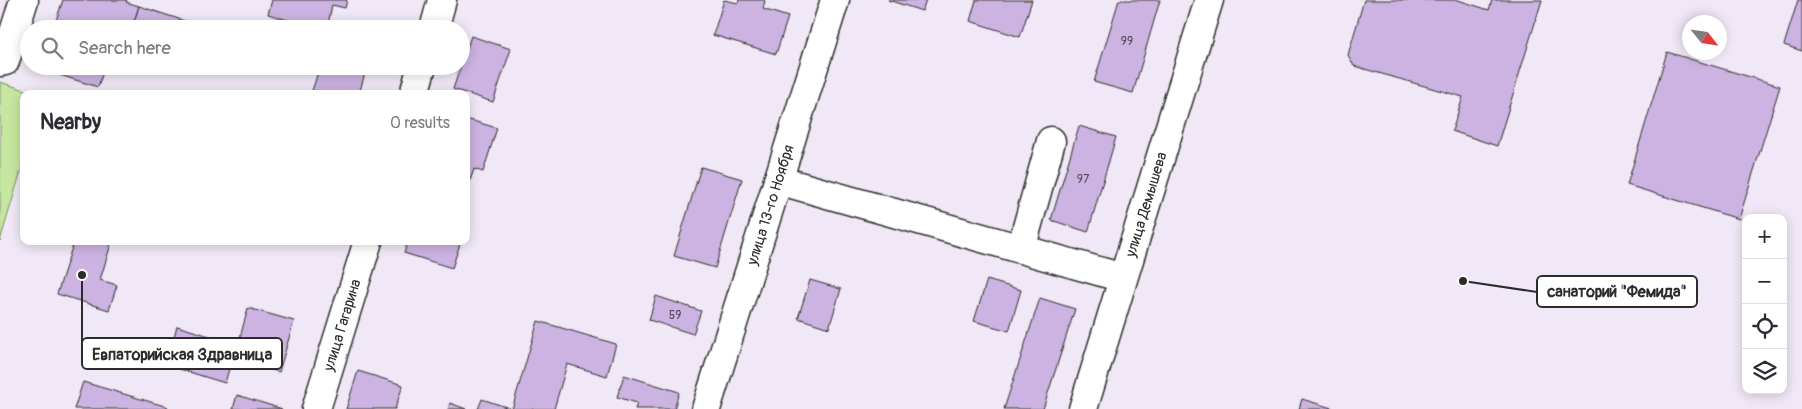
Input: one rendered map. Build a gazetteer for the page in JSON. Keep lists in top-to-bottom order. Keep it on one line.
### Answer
{"streets":{"street":["улица 13-го Ноября","улица Демышева","улица Гагарина"]},"places":["Евпаторийская Здравница","санаторий \"Фемида\""],"house_numbers":["99","97","59"],"north":"bottom right","page":{"search":"Search here","heading":["Nearby","0 results"],"map_buttons":["+","−"]}}
